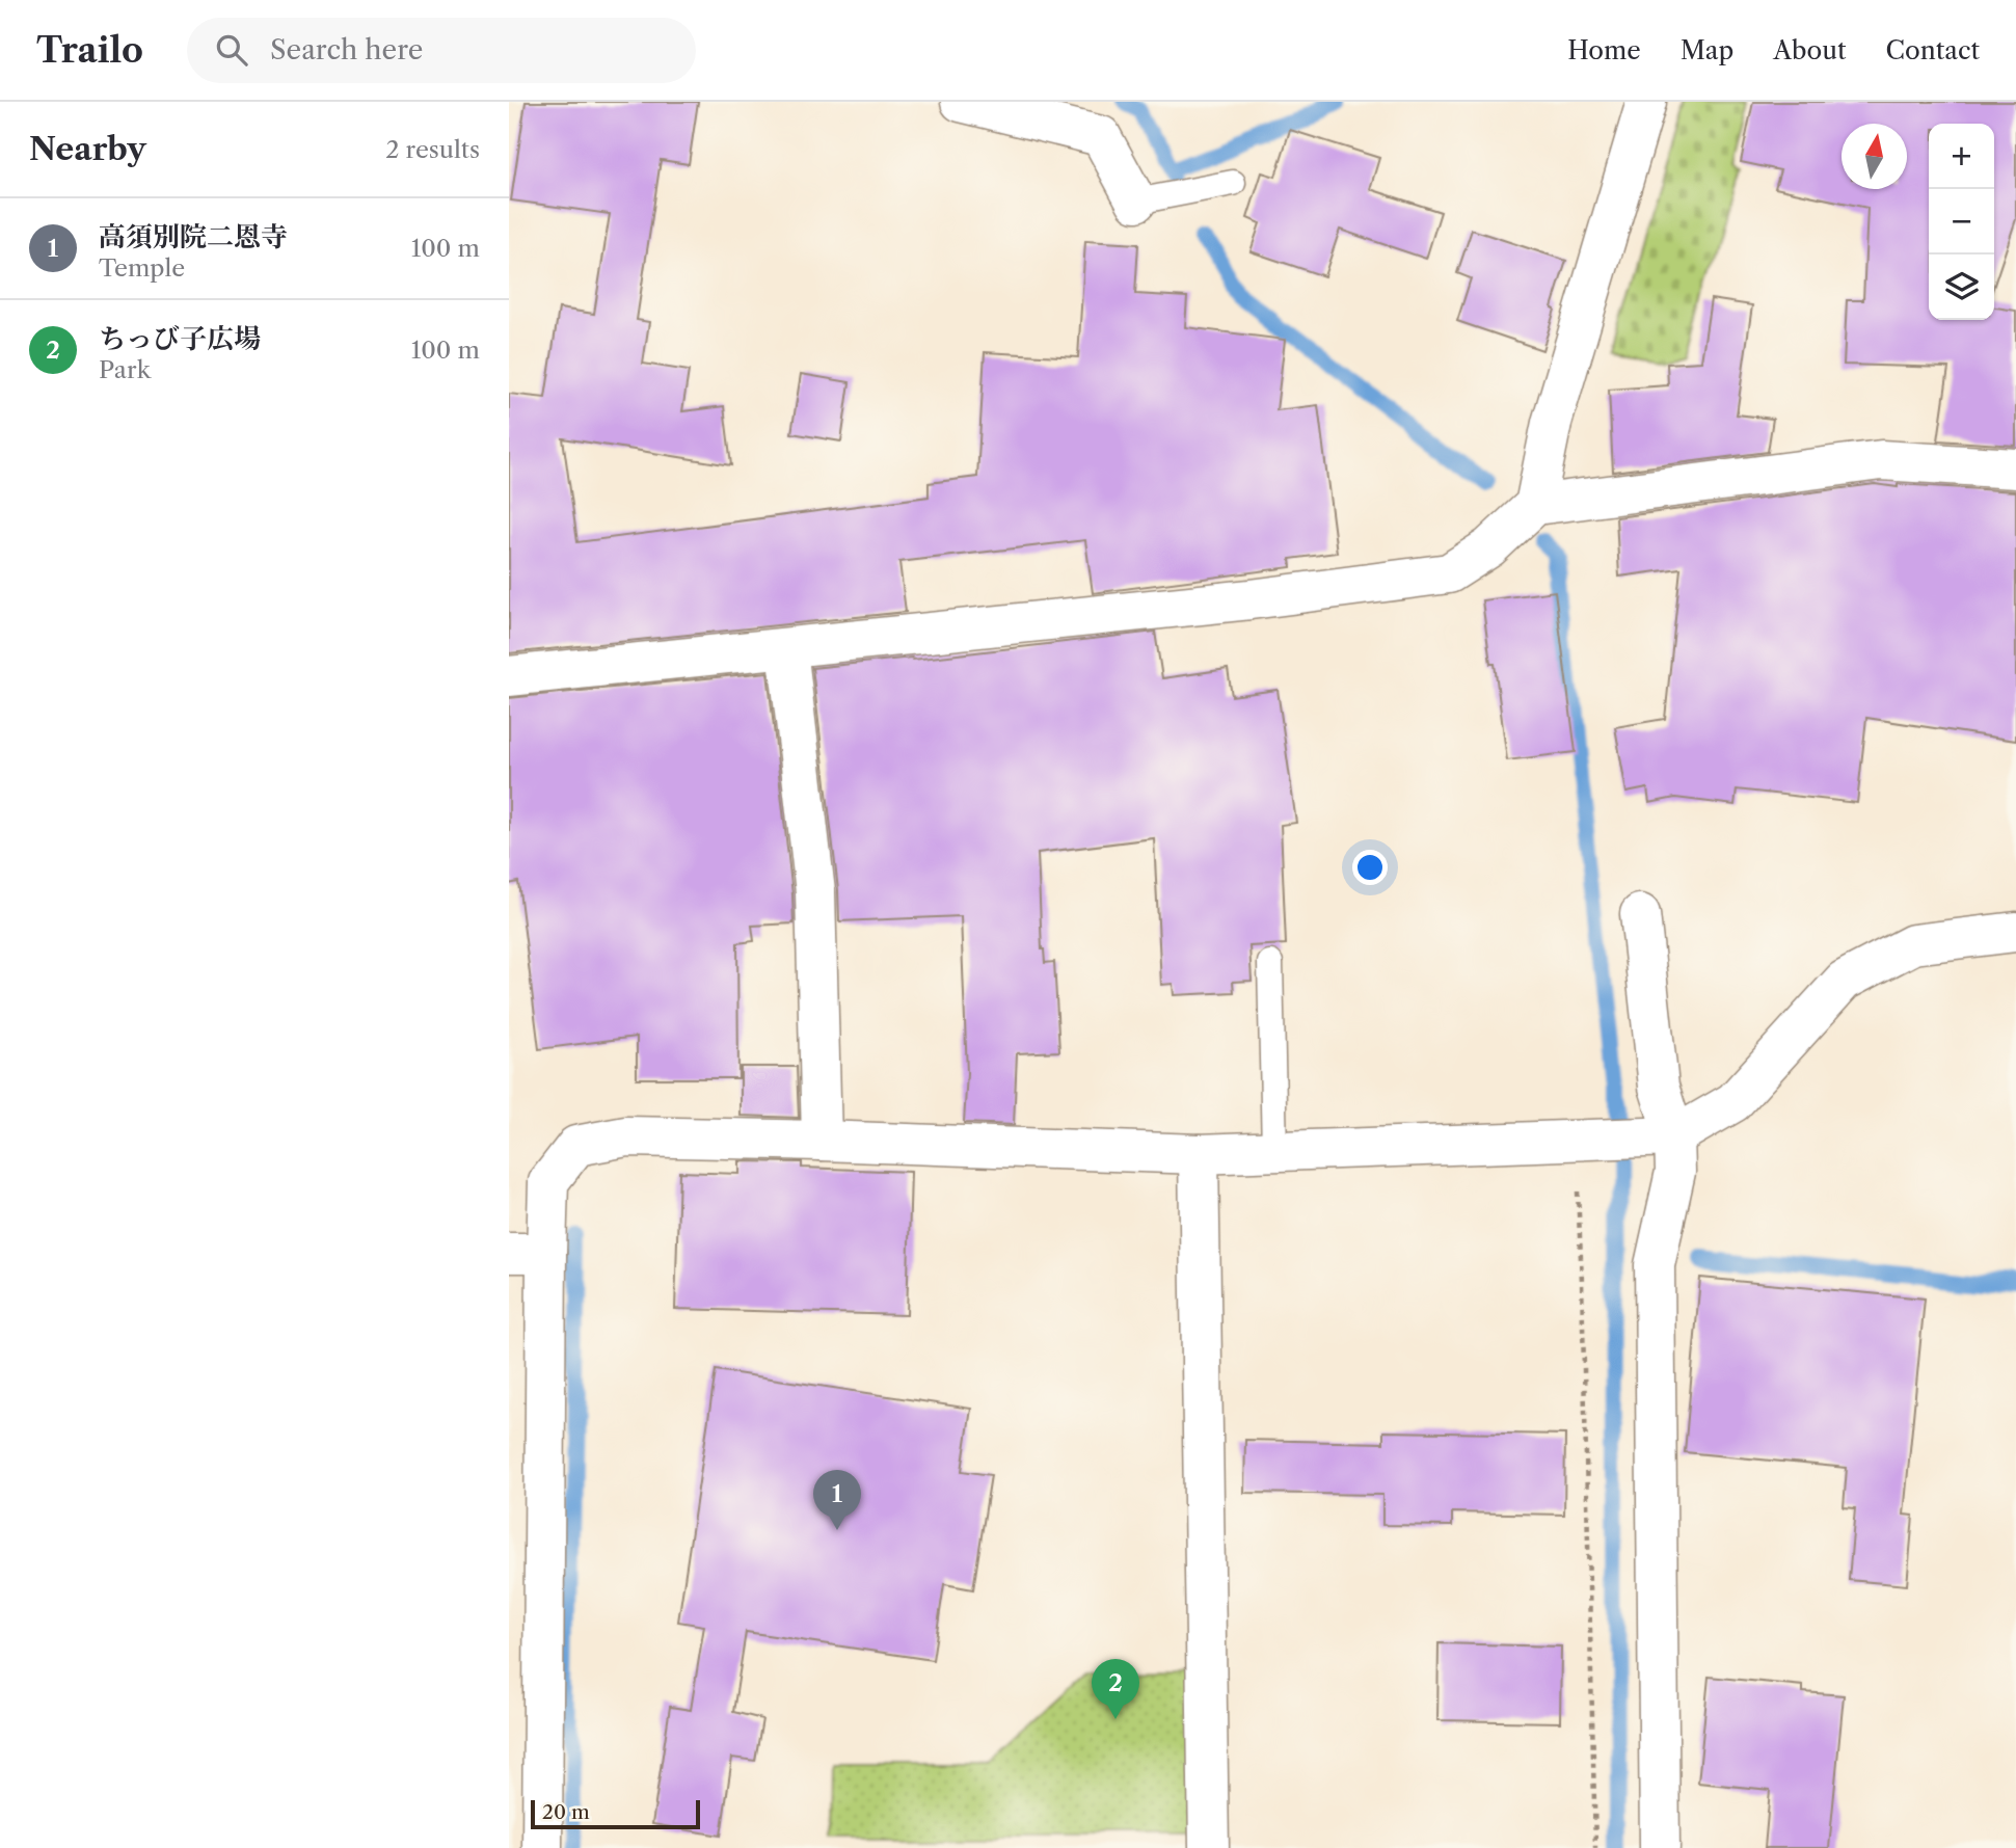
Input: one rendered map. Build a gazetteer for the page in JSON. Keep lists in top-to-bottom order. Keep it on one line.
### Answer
{"scale_bar":"20 m","north":"top","page":{"header":"Trailo","search":"Search here","nav":["Home","Map","About","Contact"],"heading":["Nearby","2 results"],"map_buttons":["+","−"],"list":[{"mark":"1","name":"高須別院二恩寺","note":"Temple","value":"100 m"},{"mark":"2","name":"ちっび子広場","note":"Park","value":"100 m"}],"pins":["1","2"],"scale":"20 m"}}
